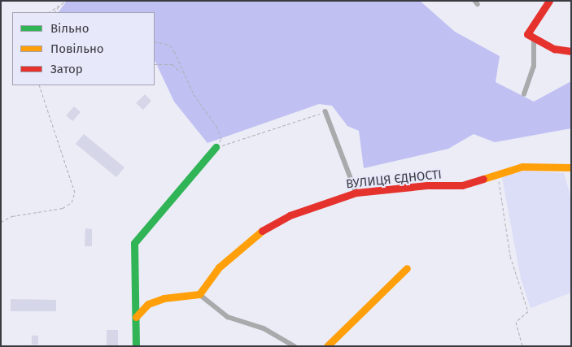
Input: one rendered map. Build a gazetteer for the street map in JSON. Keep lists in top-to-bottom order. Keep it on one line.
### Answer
{"streets":{"street":["ВУЛИЦЯ ЄДНОСТІ"]},"legend":["Вільно","Повільно","Затор"]}
